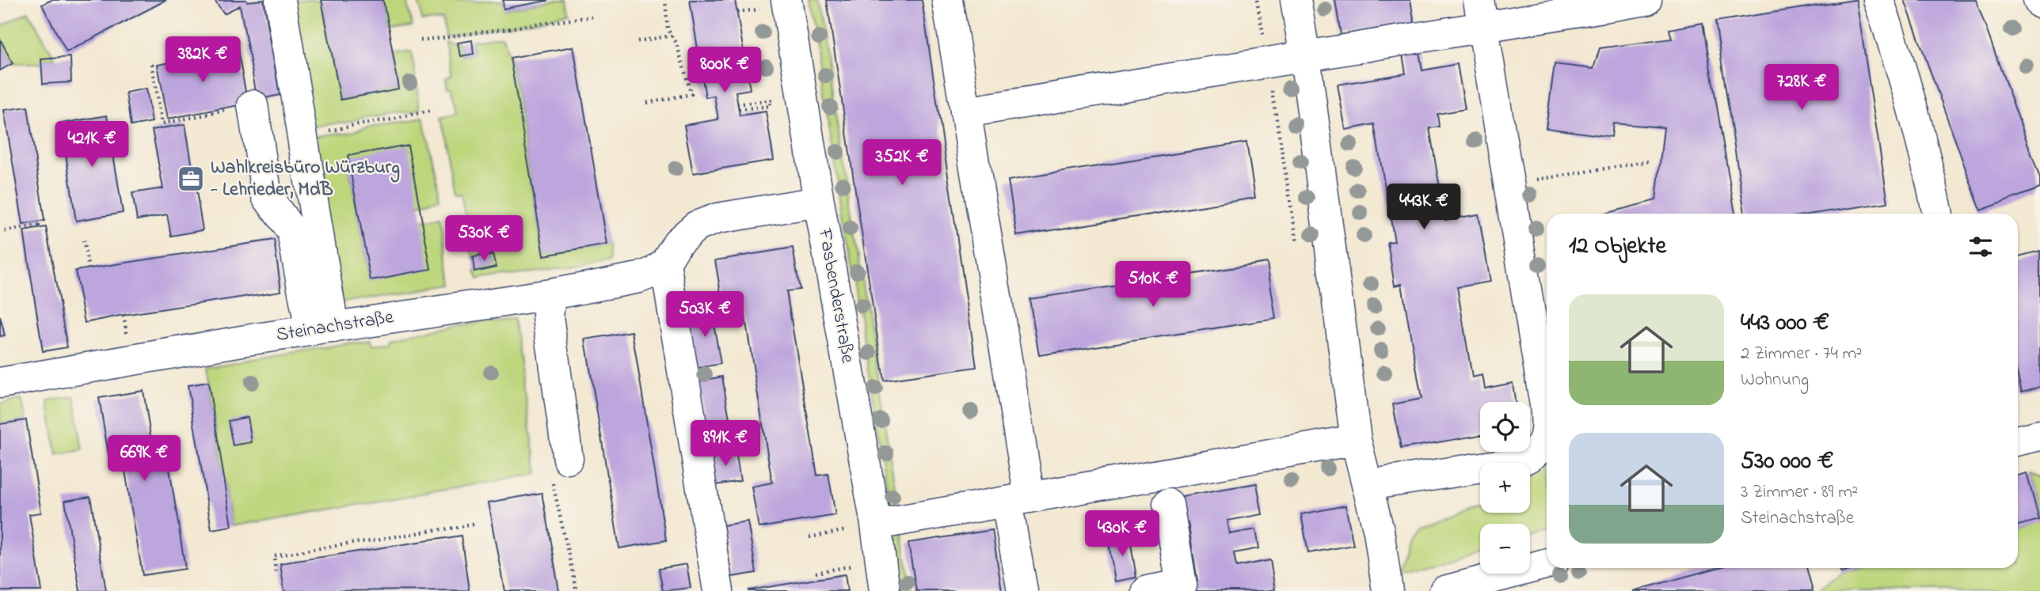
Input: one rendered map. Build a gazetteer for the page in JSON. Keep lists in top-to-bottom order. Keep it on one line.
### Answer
{"streets":{"street":["Fasbenderstraße","Steinachstraße"]},"crossings":[["Fasbenderstraße","Steinachstraße"]],"places":{"office":["Wahlkreisbüro Würzburg - Lehrieder, MdB"]},"page":{"price":["382K €","800K €","728K €","421K €","352K €","443K €","530K €","510K €","503K €","891K €","669K €","430K €"],"heading":"12 Objekte","list":[{"name":"443 000 €","note":"2 Zimmer · 74 m² · Wohnung"},{"name":"530 000 €","note":"3 Zimmer · 89 m² · Steinachstraße"}],"map_buttons":["+","−"]}}
